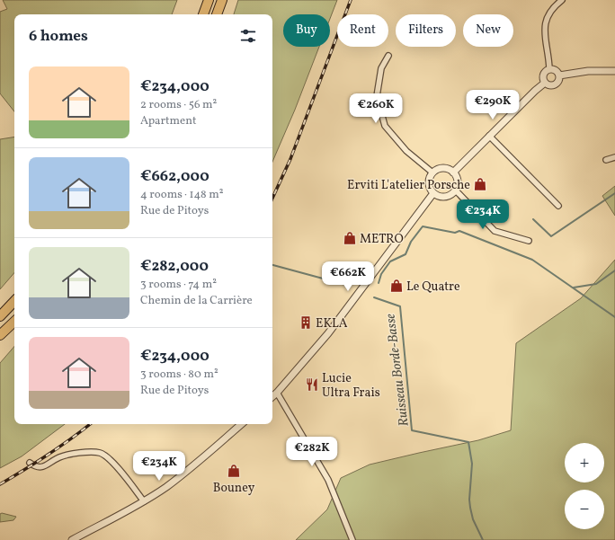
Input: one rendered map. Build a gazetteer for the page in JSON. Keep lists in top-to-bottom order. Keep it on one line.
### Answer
{"water":["Ruisseau Borde-Basse"],"places":{"shop":["Erviti L'atelier Porsche","METRO","Le Quatre","Bouney"],"building":["EKLA"],"restaurant":["Lucie Ultra Frais"]},"page":{"chip":["Buy","Rent","Filters","New"],"heading":"6 homes","list":[{"name":"€234,000","note":"2 rooms · 56 m² · Apartment"},{"name":"€662,000","note":"4 rooms · 148 m² · Rue de Pitoys"},{"name":"€282,000","note":"3 rooms · 74 m² · Chemin de la Carrière"},{"name":"€234,000","note":"3 rooms · 80 m² · Rue de Pitoys"}],"price":["€290K","€260K","€234K","€662K","€282K","€234K"],"map_buttons":["+","−"]}}
